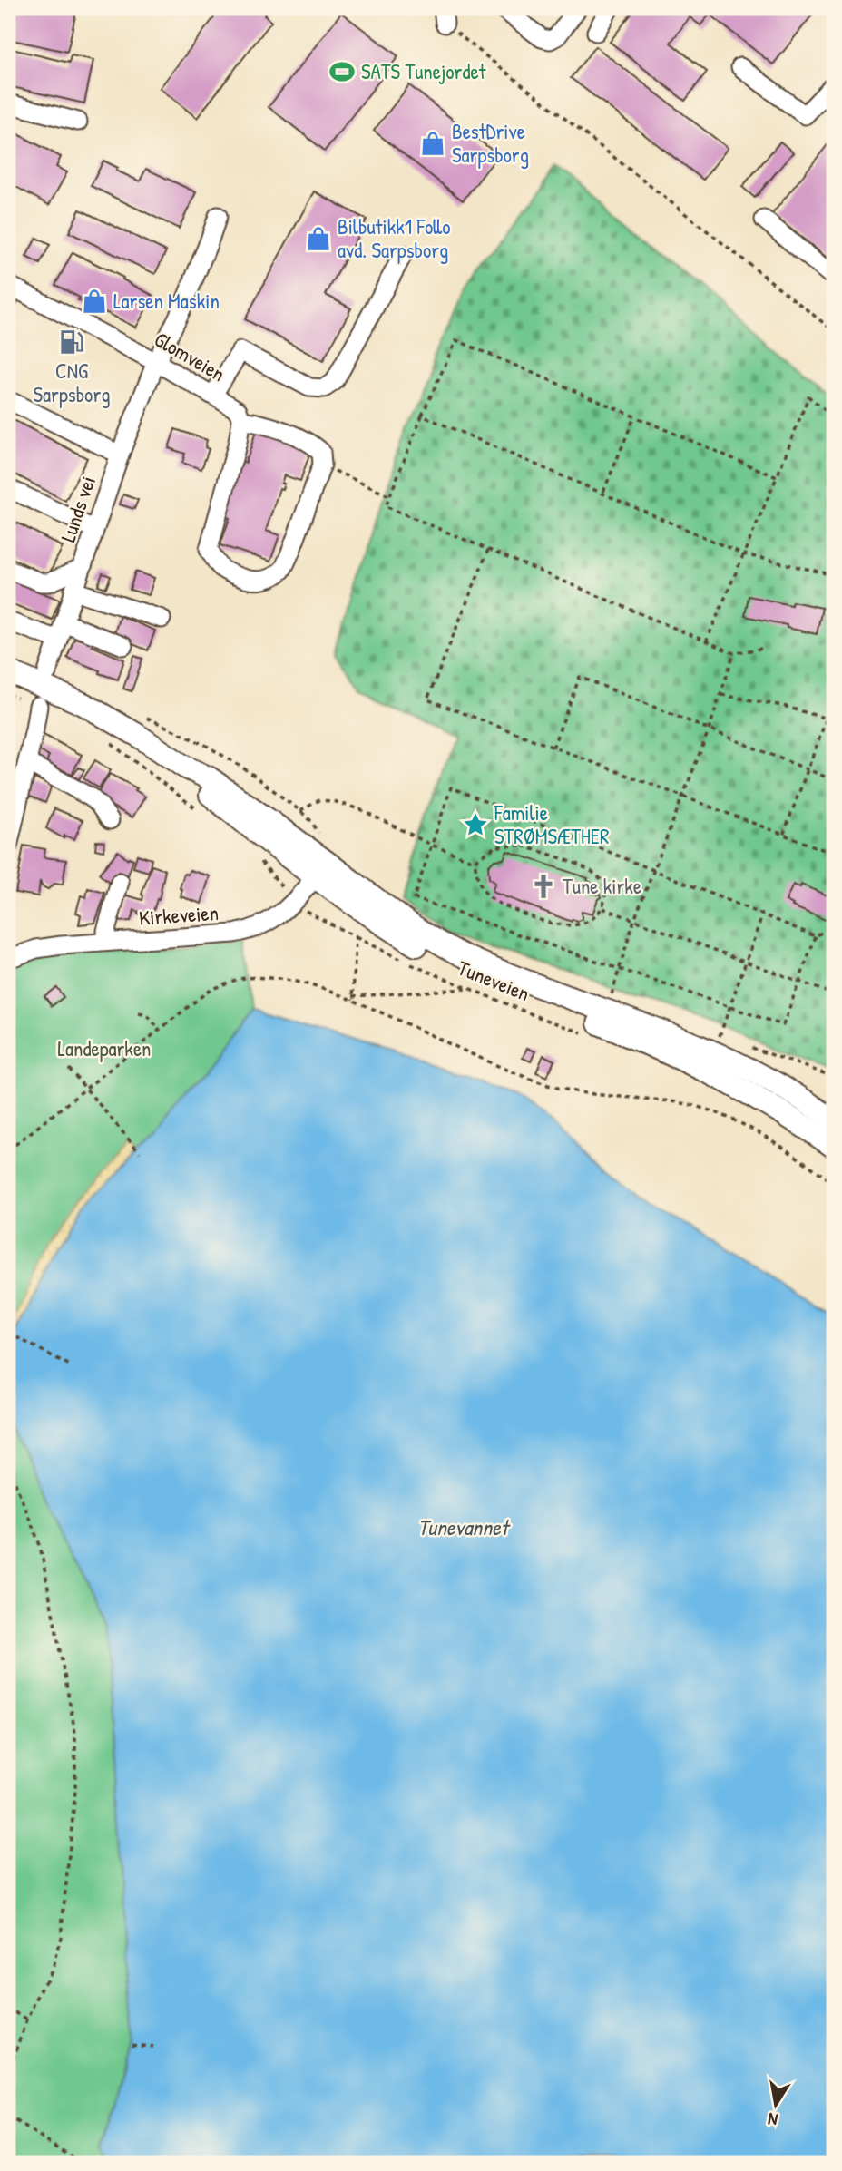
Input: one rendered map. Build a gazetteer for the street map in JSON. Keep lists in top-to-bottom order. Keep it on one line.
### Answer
{"streets":{"main road":["Tuneveien"],"street":["Glomveien","Lunds vei","Kirkeveien"]},"crossings":[["Glomveien","Lunds vei"],["Kirkeveien","Tuneveien"]],"water":["Tunevannet"],"parks":["Landeparken"],"places":{"sports":["SATS Tunejordet"],"shop":["BestDrive Sarpsborg","Bilbutikk1 Follo avd. Sarpsborg","Larsen Maskin"],"fuel station":["CNG Sarpsborg"],"place":["Familie STRØMSÆTHER"],"church":["Tune kirke"]},"north":"bottom"}
